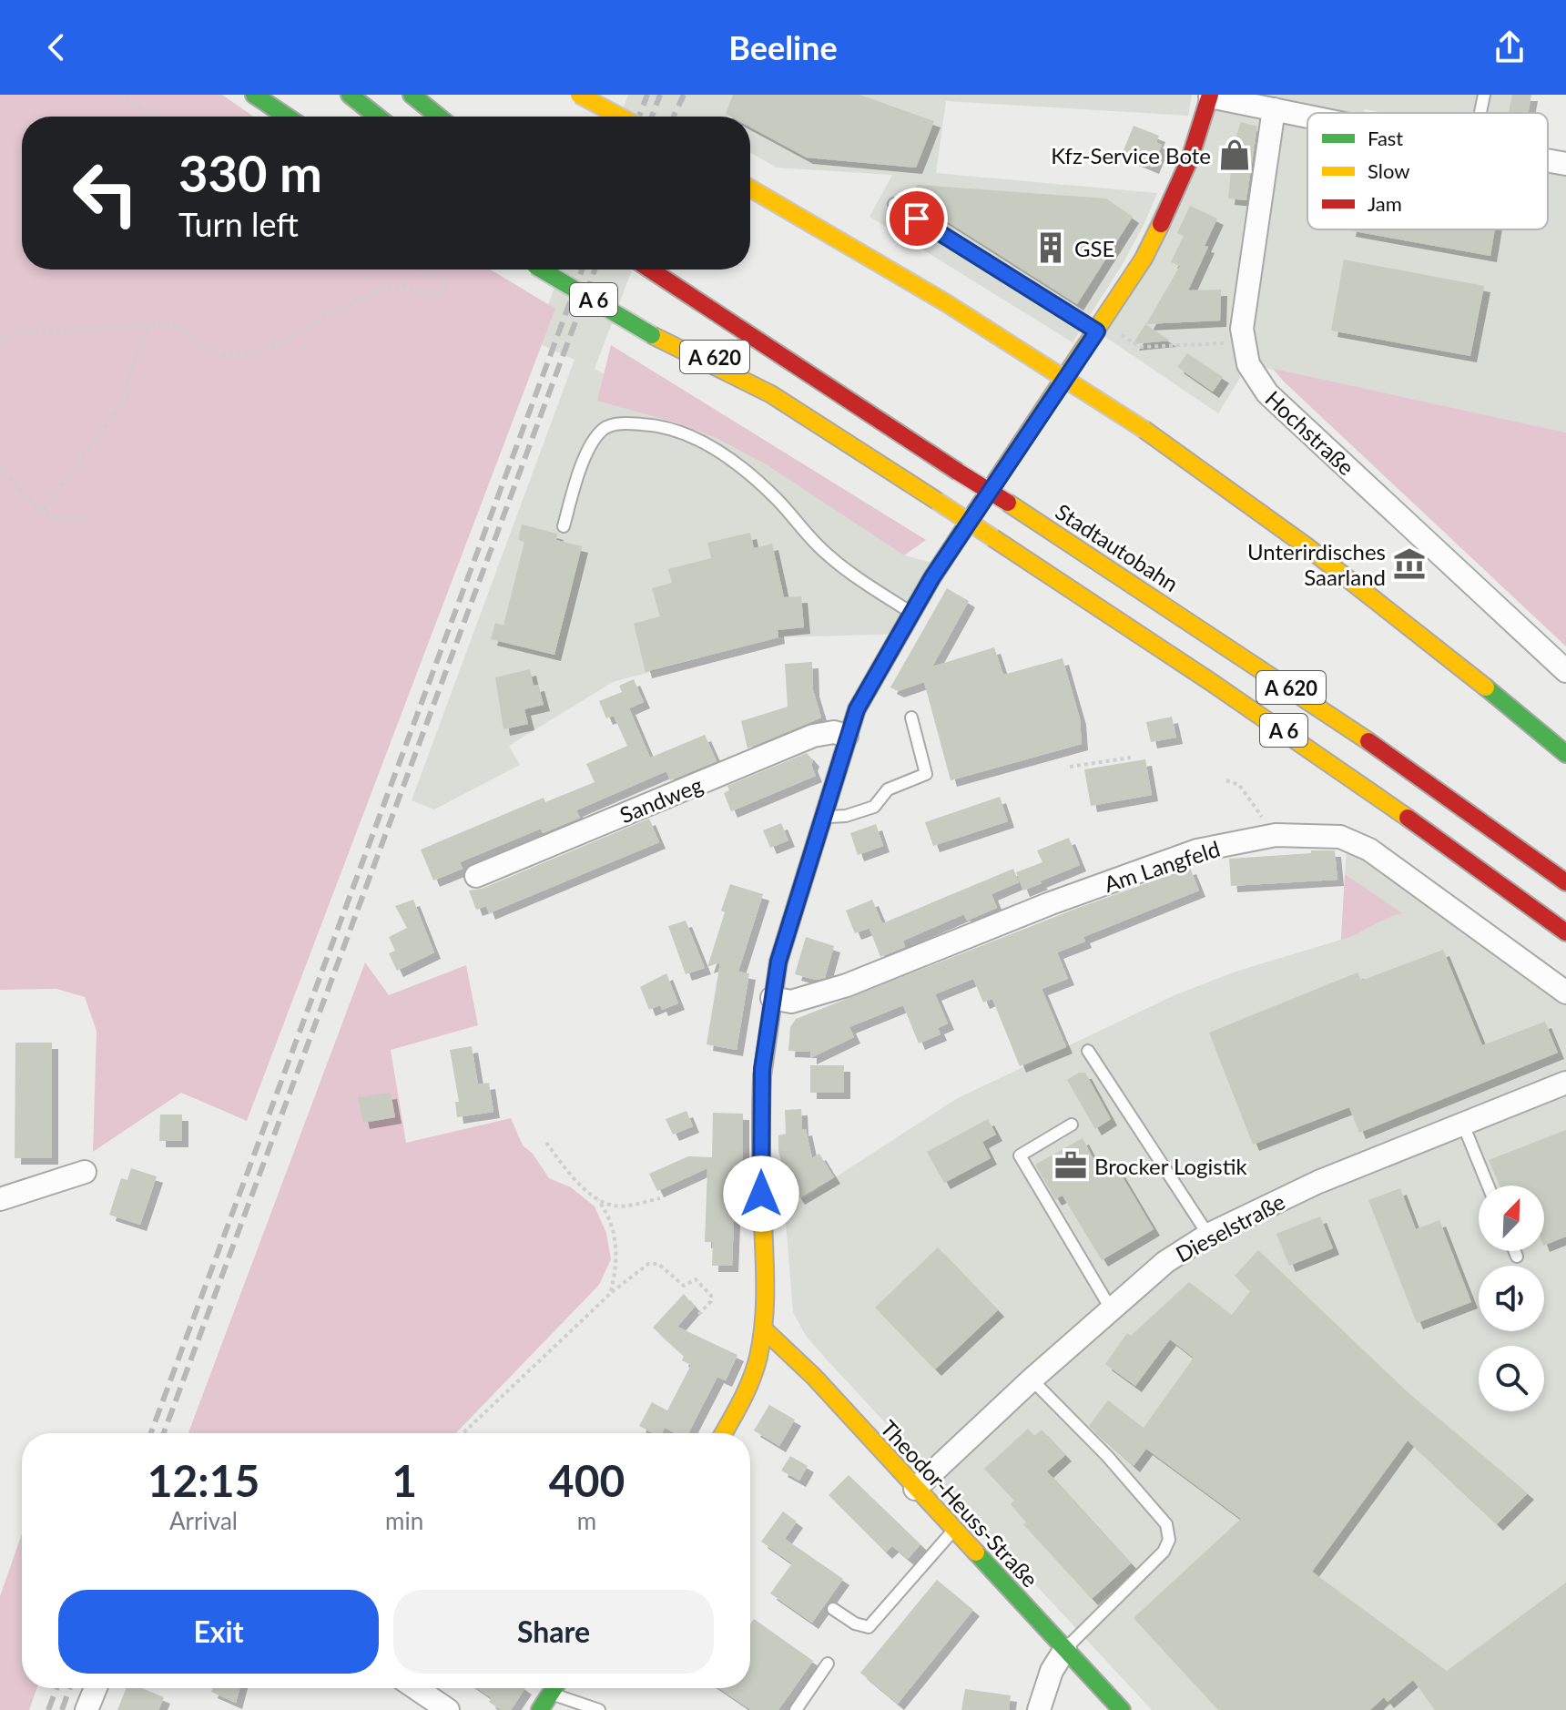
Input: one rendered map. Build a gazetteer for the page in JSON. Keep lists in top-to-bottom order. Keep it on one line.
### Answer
{"streets":{"main road":["A 6","A 620","Stadtautobahn","Theodor-Heuss-Straße"],"street":["Hochstraße","Sandweg","Am Langfeld","Dieselstraße"]},"crossings":[["Dieselstraße","Theodor-Heuss-Straße"]],"places":{"shop":["Kfz-Service Bote"],"building":["GSE"],"museum":["Unterirdisches Saarland"],"office":["Brocker Logistik"]},"legend":["Fast","Slow","Jam"],"north":"top right","page":{"header":"Beeline","turn":["330 m","Turn left"],"eta":["12:15","Arrival","1","min","400","m"],"buttons":["Exit","Share"]}}
